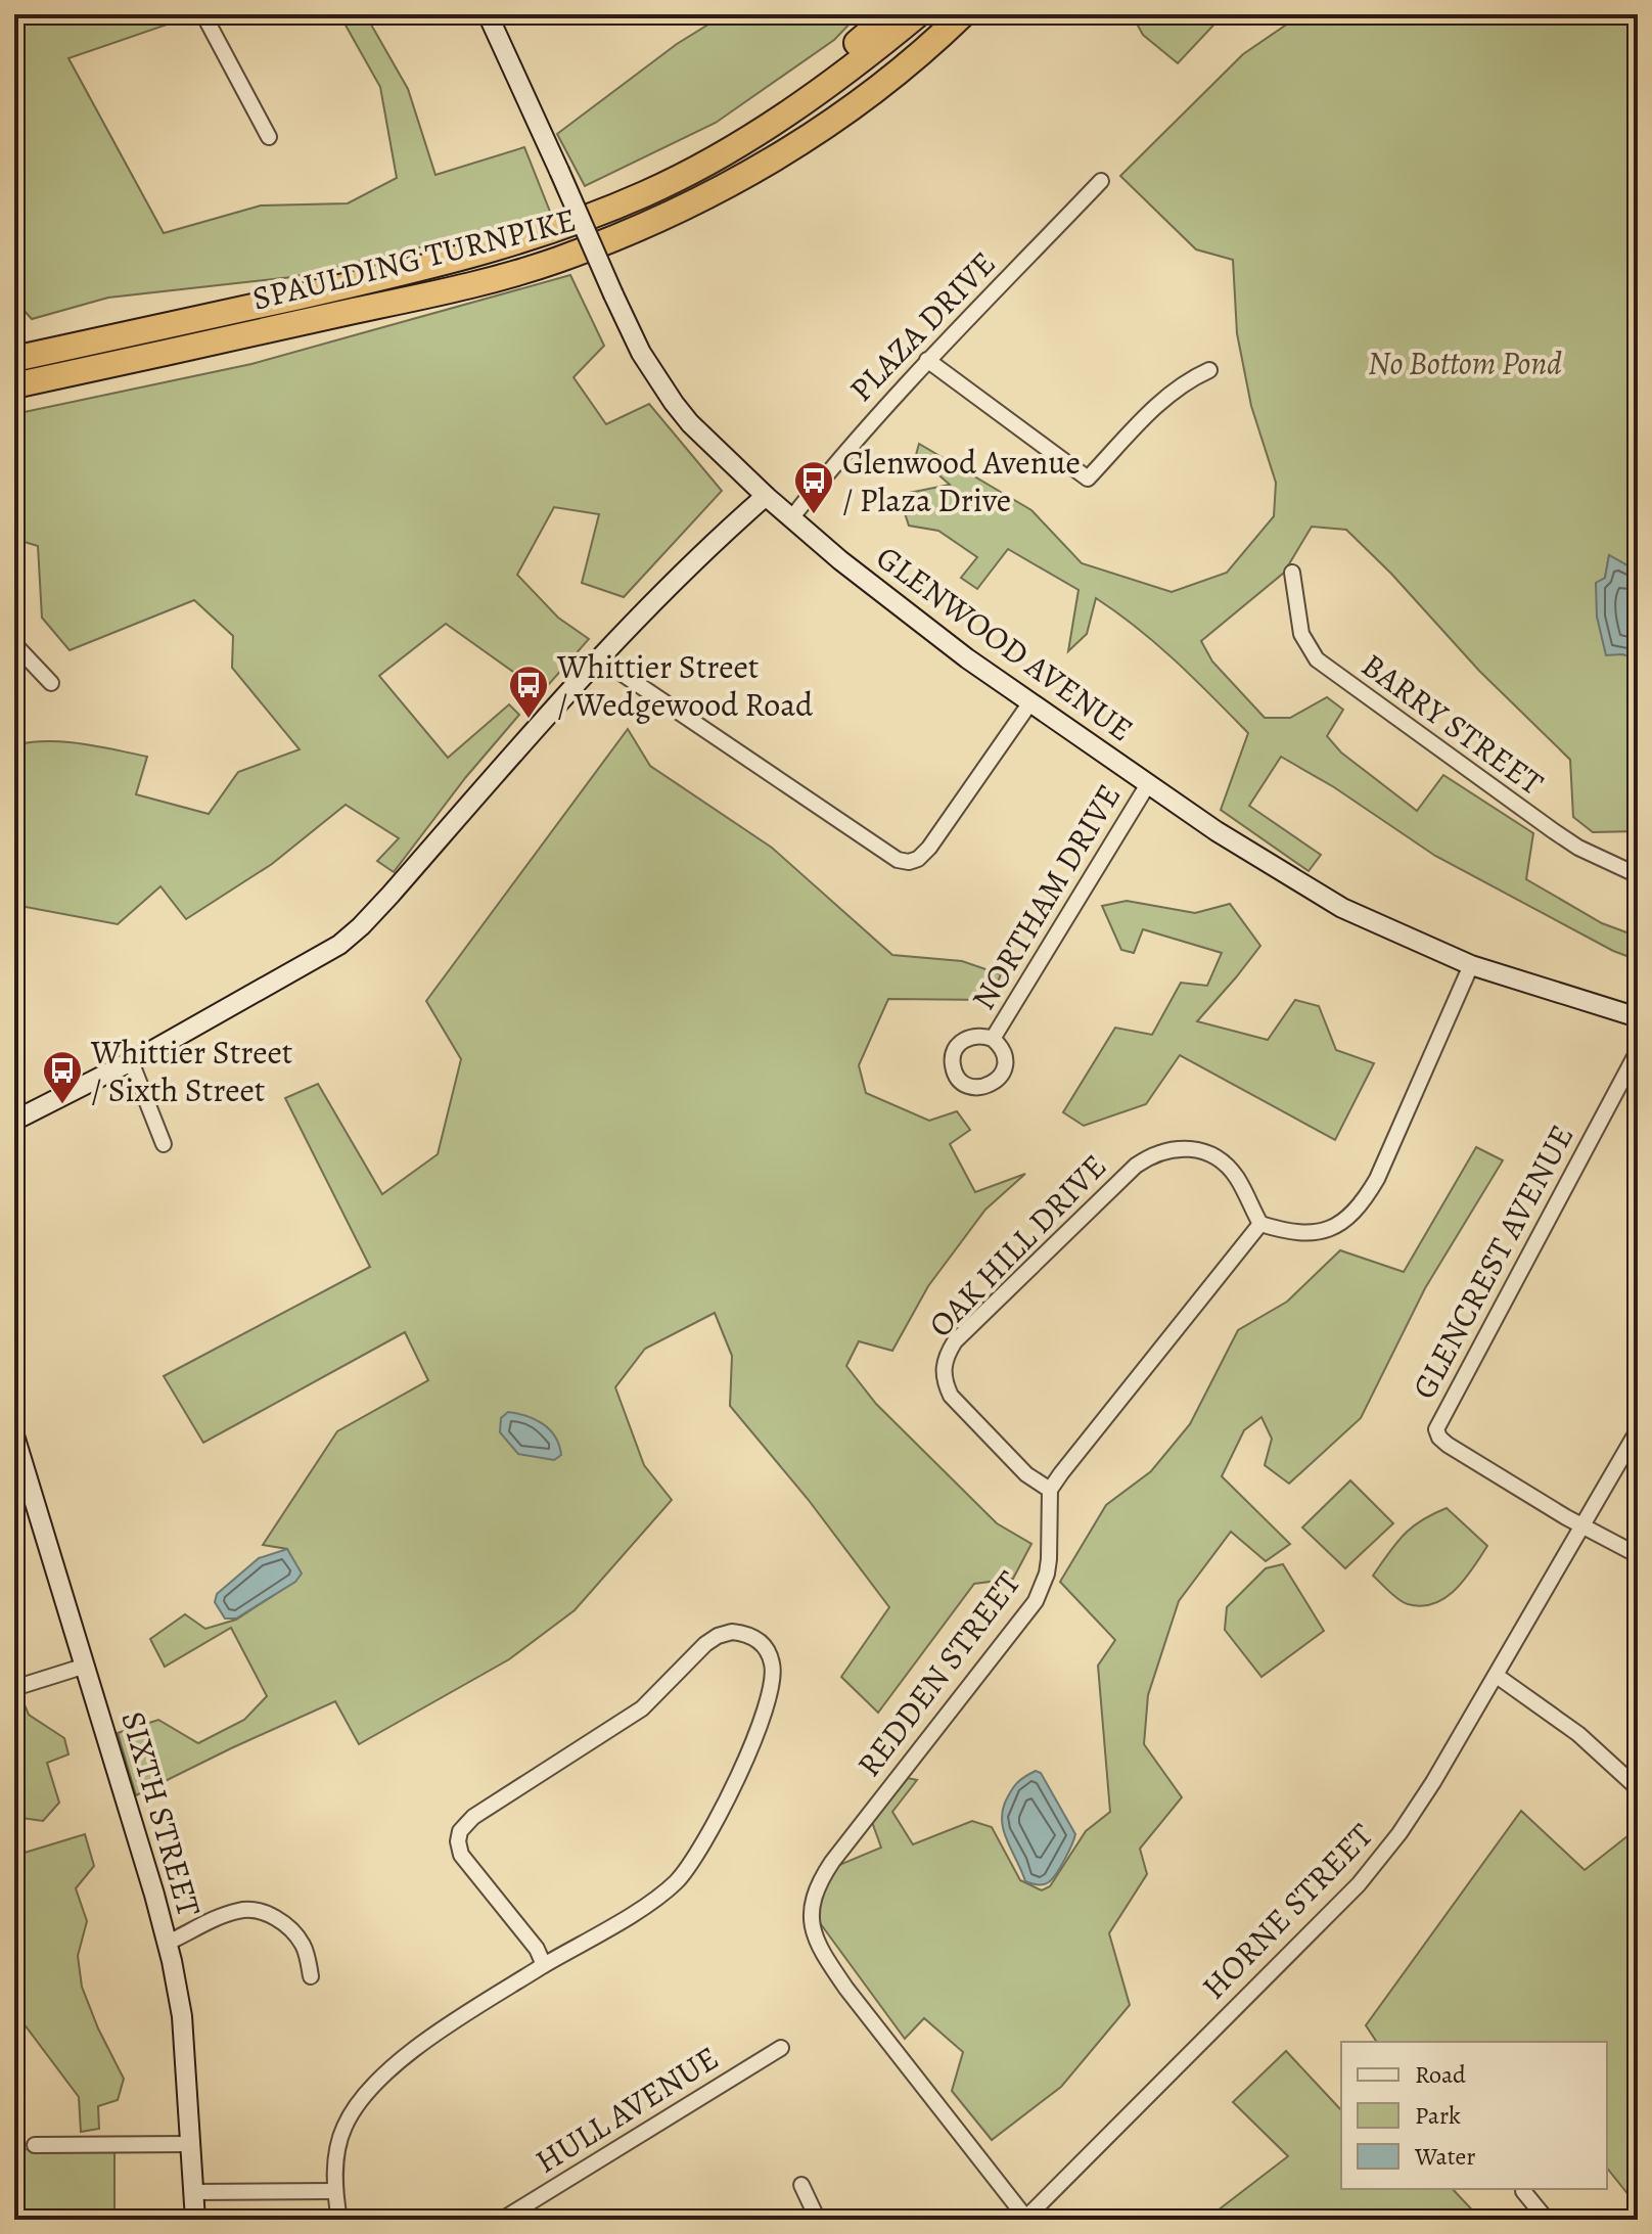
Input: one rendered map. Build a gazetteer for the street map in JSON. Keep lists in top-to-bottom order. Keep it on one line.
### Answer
{"streets":{"highway":["SPAULDING TURNPIKE"],"street":["PLAZA DRIVE","GLENWOOD AVENUE","BARRY STREET","NORTHAM DRIVE","OAK HILL DRIVE","GLENCREST AVENUE","REDDEN STREET","SIXTH STREET","HORNE STREET","HULL AVENUE"]},"crossings":[["PLAZA DRIVE","GLENWOOD AVENUE"],["GLENWOOD AVENUE","NORTHAM DRIVE"],["OAK HILL DRIVE","REDDEN STREET"],["GLENCREST AVENUE","HORNE STREET"],["REDDEN STREET","HORNE STREET"]],"parks":["No Bottom Pond"],"places":{"bus stop":["Glenwood Avenue / Plaza Drive","Whittier Street / Wedgewood Road","Whittier Street / Sixth Street"]},"legend":["Road","Park","Water"]}
